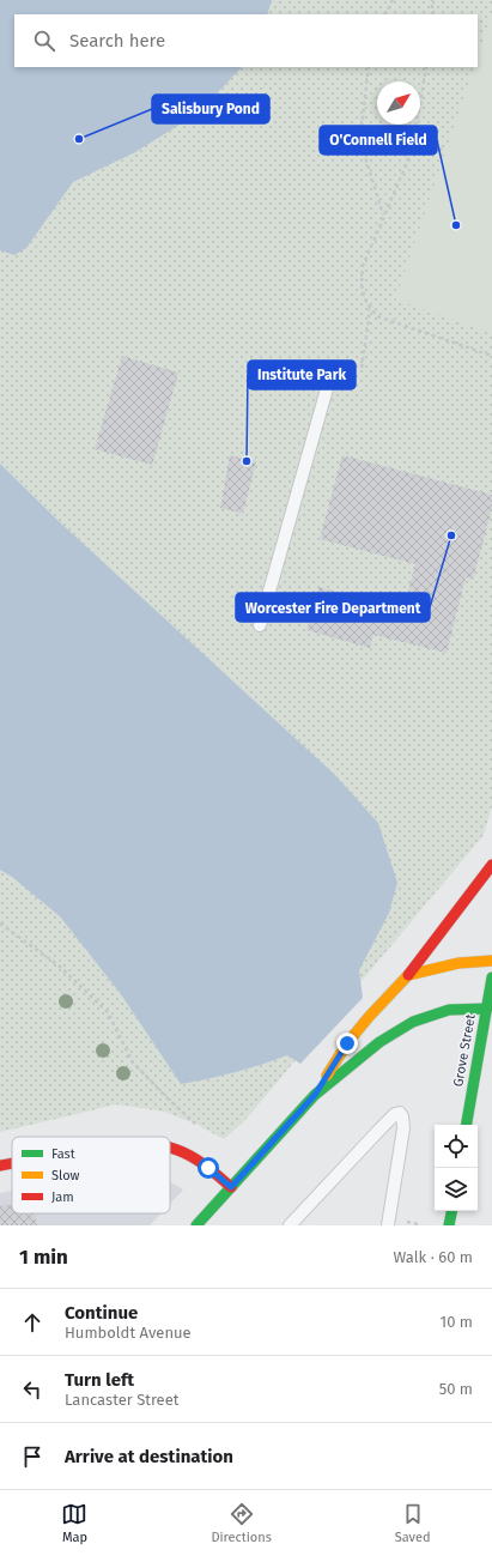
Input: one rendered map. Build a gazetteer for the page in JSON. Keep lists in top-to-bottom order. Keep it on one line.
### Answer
{"streets":{"main road":["Grove Street"]},"places":["Salisbury Pond","O'Connell Field","Institute Park","Worcester Fire Department"],"legend":["Fast","Slow","Jam"],"north":"top right","page":{"search":"Search here","heading":["1 min","Walk · 60 m"],"list":[["Continue","Humboldt Avenue","10 m"],["Turn left","Lancaster Street","50 m"],"Arrive at destination"],"nav":["Map","Directions","Saved"]}}
